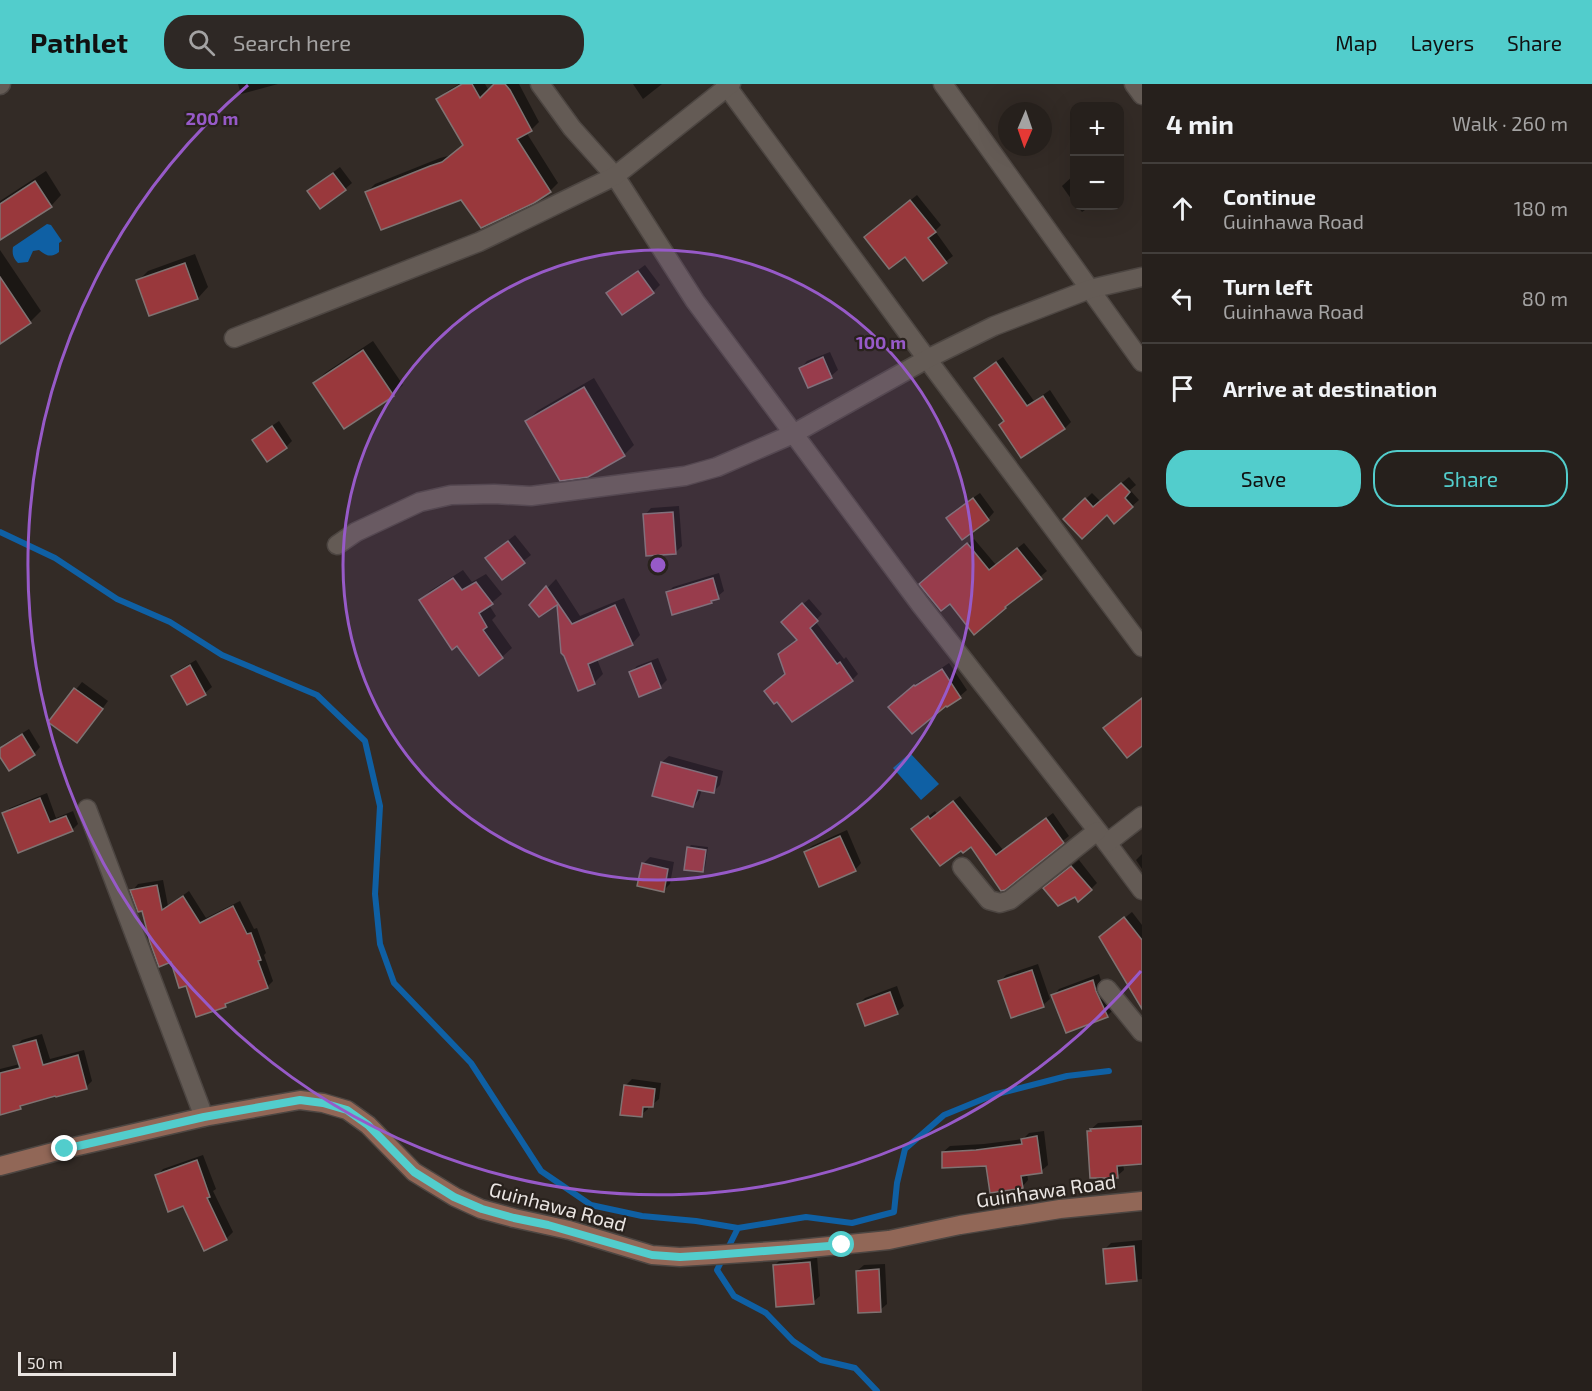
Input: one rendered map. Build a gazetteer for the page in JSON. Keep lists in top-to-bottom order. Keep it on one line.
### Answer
{"streets":{"street":["Guinhawa Road"]},"scale_bar":"50 m","north":"bottom","page":{"header":"Pathlet","search":"Search here","nav":["Map","Layers","Share"],"heading":["4 min","Walk · 260 m"],"map_buttons":["+","−"],"list":[["Continue","Guinhawa Road","180 m"],["Turn left","Guinhawa Road","80 m"],"Arrive at destination"],"buttons":["Save","Share"],"scale":"50 m"},"rings":["200 m","100 m"]}
